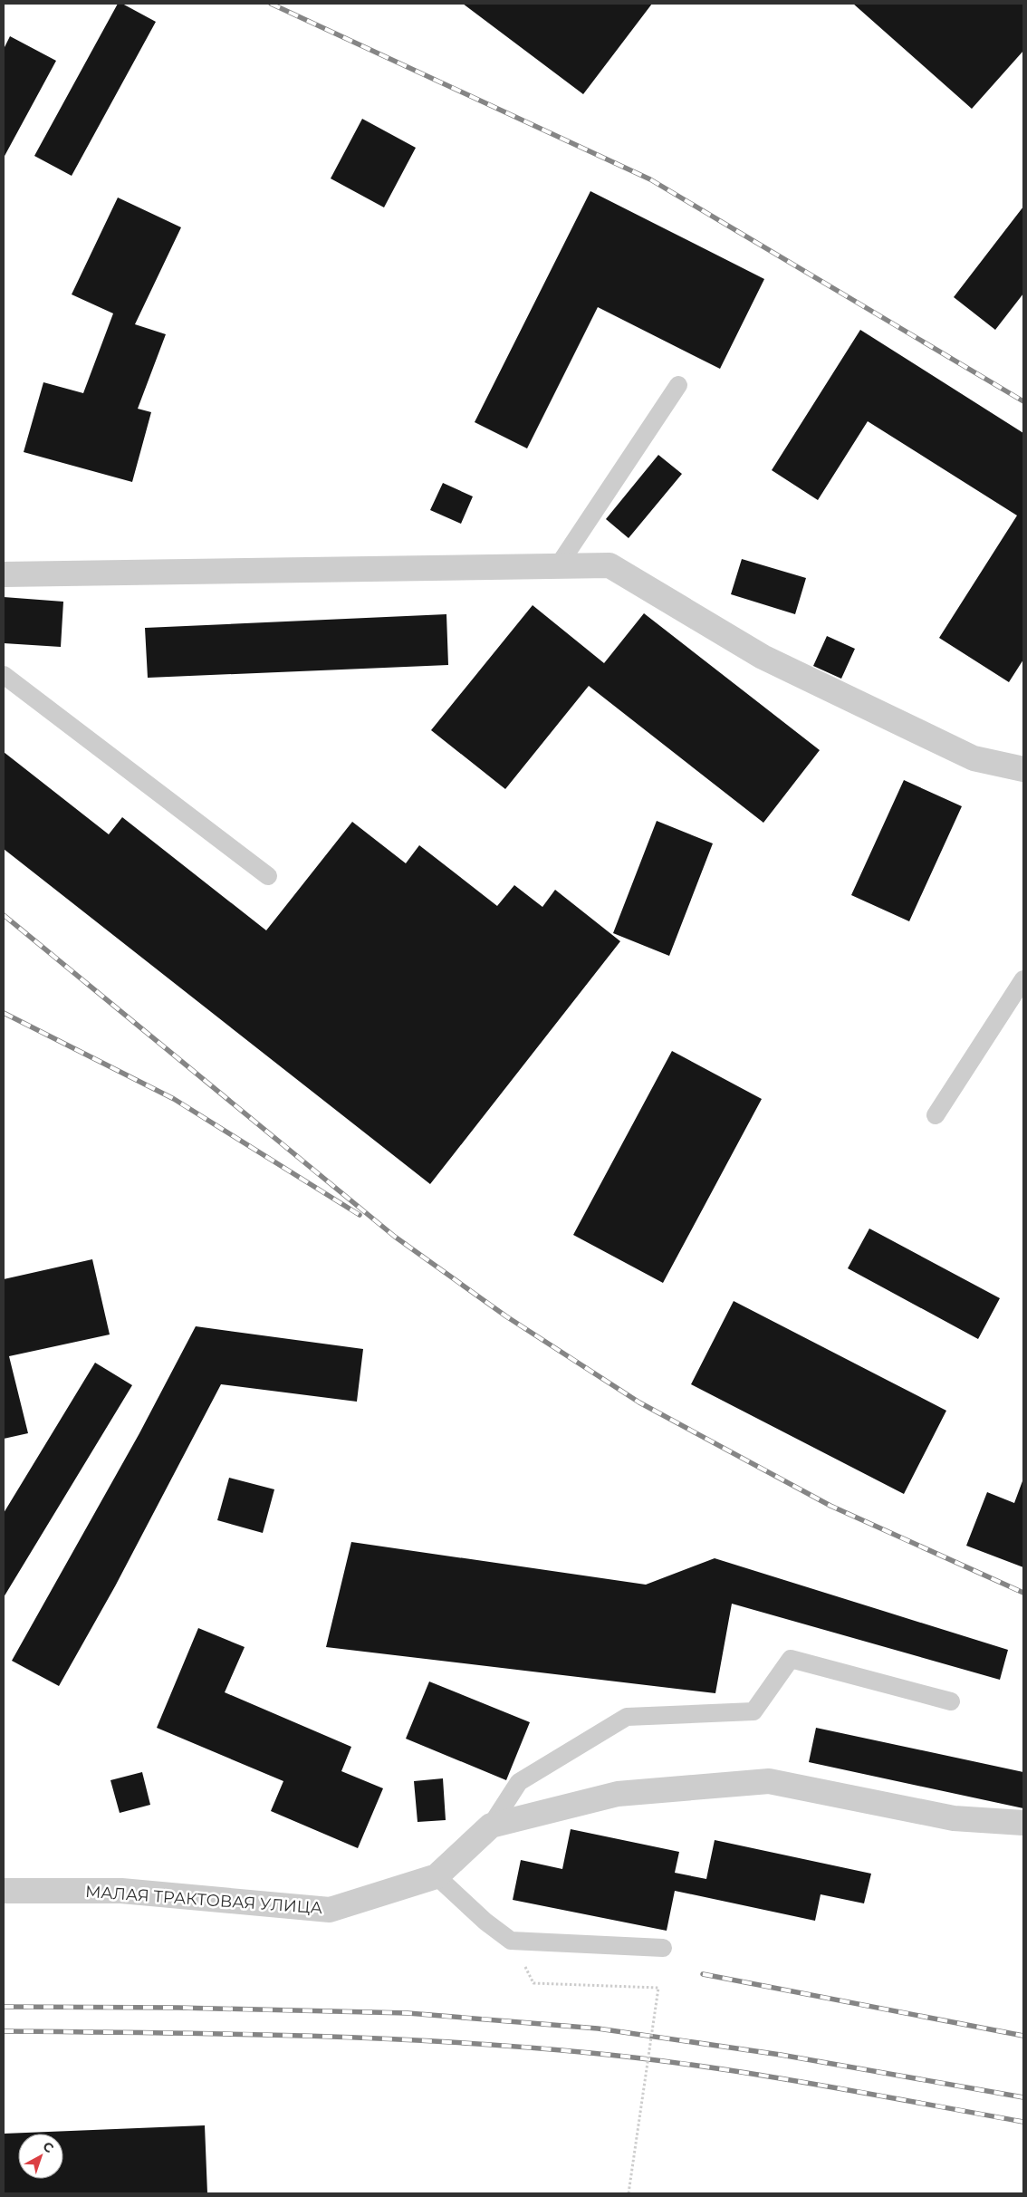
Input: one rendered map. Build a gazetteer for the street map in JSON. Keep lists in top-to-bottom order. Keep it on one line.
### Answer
{"streets":{"street":["МАЛАЯ ТРАКТОВАЯ УЛИЦА"]},"north":"top right"}
